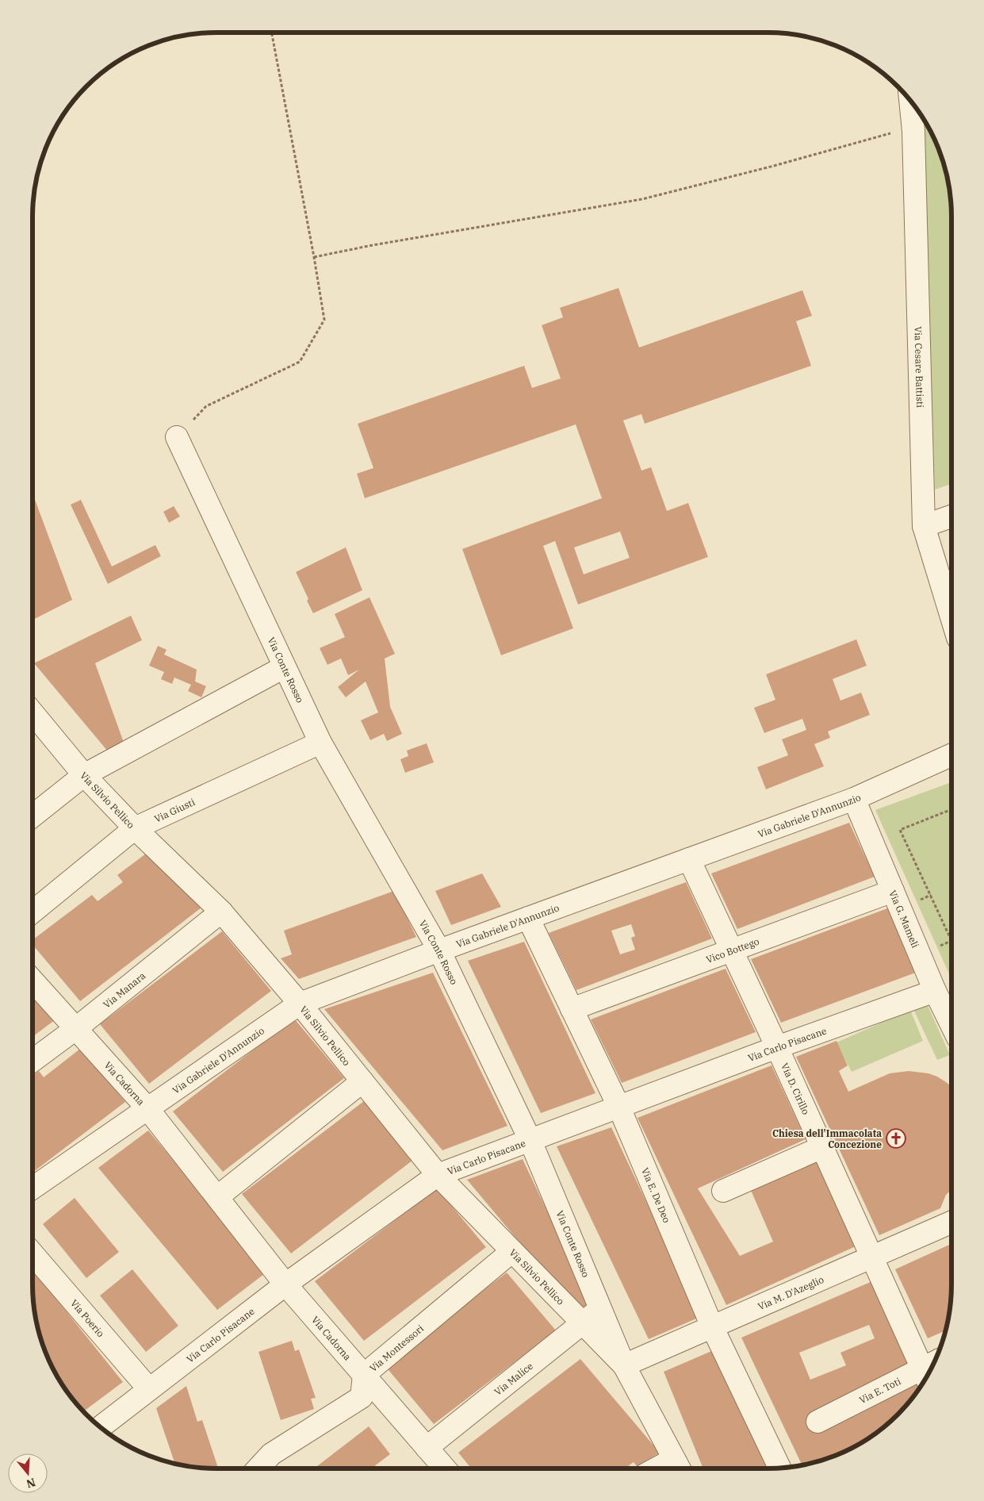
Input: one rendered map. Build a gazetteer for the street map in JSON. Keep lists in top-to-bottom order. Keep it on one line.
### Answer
{"streets":{"street":["Via Cesare Battisti","Via Conte Rosso","Via Silvio Pellico","Via Giusti","Via Gabriele D'Annunzio","Via G. Mameli","Vico Bottego","Via Manara","Via Carlo Pisacane","Via Cadorna","Via D. Cirillo","Via E. De Deo","Via M. D'Azeglio","Via Poerio","Via Montessori","Via Malice","Via E. Toti"]},"crossings":[["Via Conte Rosso","Via Silvio Pellico"],["Via Conte Rosso","Via Giusti"],["Via Conte Rosso","Via Gabriele D'Annunzio"],["Via Conte Rosso","Via Carlo Pisacane"],["Via Conte Rosso","Via M. D'Azeglio"],["Via Conte Rosso","Via Malice"],["Via Silvio Pellico","Via Giusti"],["Via Silvio Pellico","Via Gabriele D'Annunzio"],["Via Silvio Pellico","Via Manara"],["Via Silvio Pellico","Via Carlo Pisacane"],["Via Silvio Pellico","Via M. D'Azeglio"],["Via Silvio Pellico","Via Montessori"],["Via Silvio Pellico","Via Malice"],["Via Gabriele D'Annunzio","Via G. Mameli"],["Via Gabriele D'Annunzio","Via Cadorna"],["Via Gabriele D'Annunzio","Via D. Cirillo"],["Via Gabriele D'Annunzio","Via E. De Deo"],["Via G. Mameli","Vico Bottego"],["Via G. Mameli","Via Carlo Pisacane"],["Vico Bottego","Via D. Cirillo"],["Vico Bottego","Via E. De Deo"],["Via Manara","Via Cadorna"],["Via Carlo Pisacane","Via Cadorna"],["Via Carlo Pisacane","Via D. Cirillo"],["Via Carlo Pisacane","Via E. De Deo"],["Via Carlo Pisacane","Via Poerio"],["Via Cadorna","Via Montessori"],["Via Cadorna","Via Malice"],["Via D. Cirillo","Via M. D'Azeglio"],["Via D. Cirillo","Via E. Toti"],["Via E. De Deo","Via M. D'Azeglio"]],"places":{"church":["Chiesa dell'Immacolata Concezione"]},"north":"bottom"}
